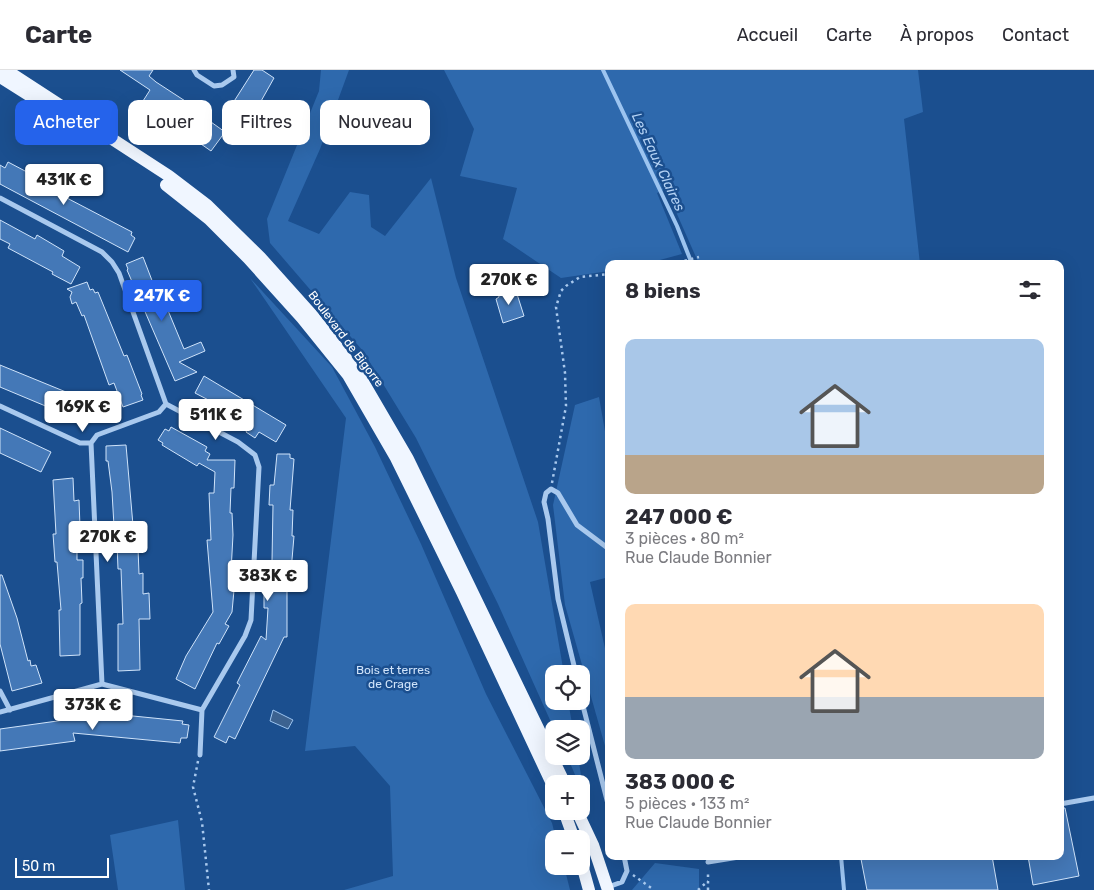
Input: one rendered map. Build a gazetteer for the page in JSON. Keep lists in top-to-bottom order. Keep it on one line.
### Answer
{"streets":{"main road":["Boulevard de Bigorre"]},"water":["Les Eaux Claires"],"parks":["Bois et terres de Crage"],"scale_bar":"50 m","page":{"header":"Carte","nav":["Accueil","Carte","À propos","Contact"],"chip":["Acheter","Louer","Filtres","Nouveau"],"price":["431K €","270K €","247K €","169K €","511K €","270K €","383K €","373K €"],"heading":"8 biens","list":[{"name":"247 000 €","note":"3 pièces · 80 m² · Rue Claude Bonnier"},{"name":"383 000 €","note":"5 pièces · 133 m² · Rue Claude Bonnier"}],"map_buttons":["+","−"],"scale":"50 m"}}
